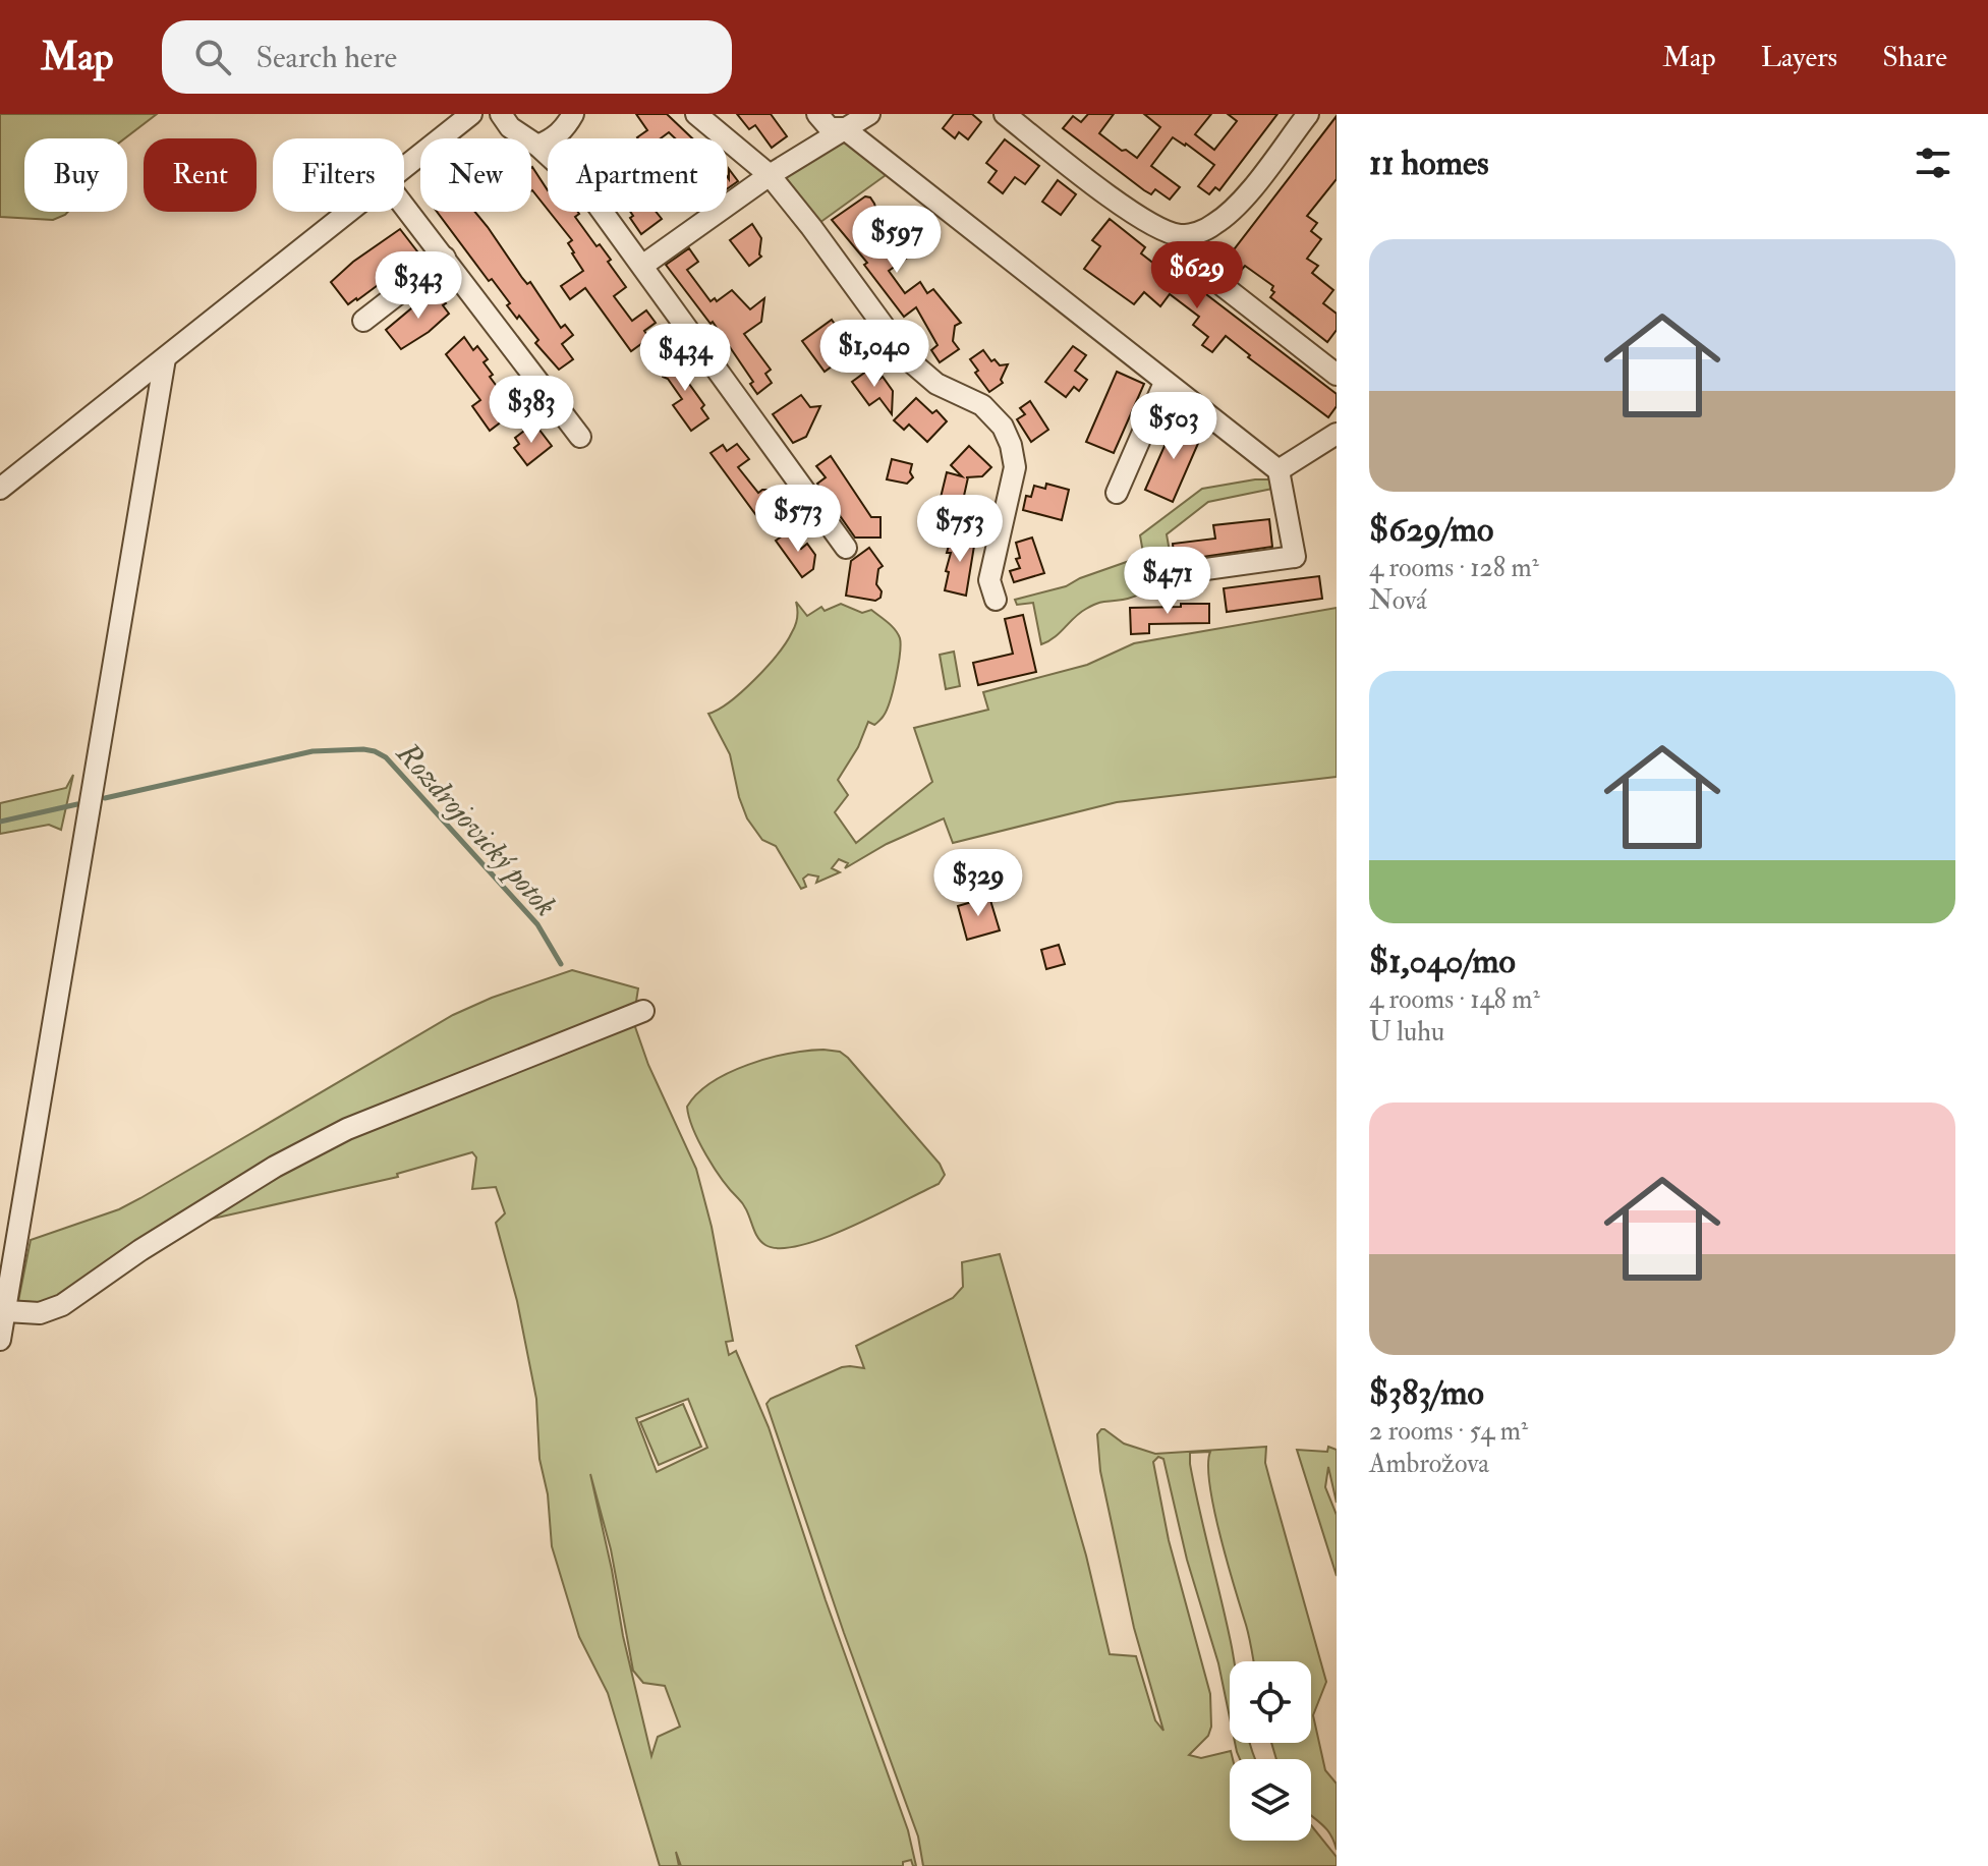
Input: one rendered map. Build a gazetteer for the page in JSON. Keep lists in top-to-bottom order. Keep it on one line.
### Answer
{"water":["Rozdrojovický potok"],"page":{"header":"Map","search":"Search here","nav":["Map","Layers","Share"],"heading":"11 homes","chip":["Buy","Rent","Filters","New","Apartment"],"price":["$597","$629","$343","$1,040","$434","$383","$503","$573","$753","$471","$329"],"list":[{"name":"$629/mo","note":"4 rooms · 128 m² · Nová"},{"name":"$1,040/mo","note":"4 rooms · 148 m² · U luhu"},{"name":"$383/mo","note":"2 rooms · 54 m² · Ambrožova"}]}}
